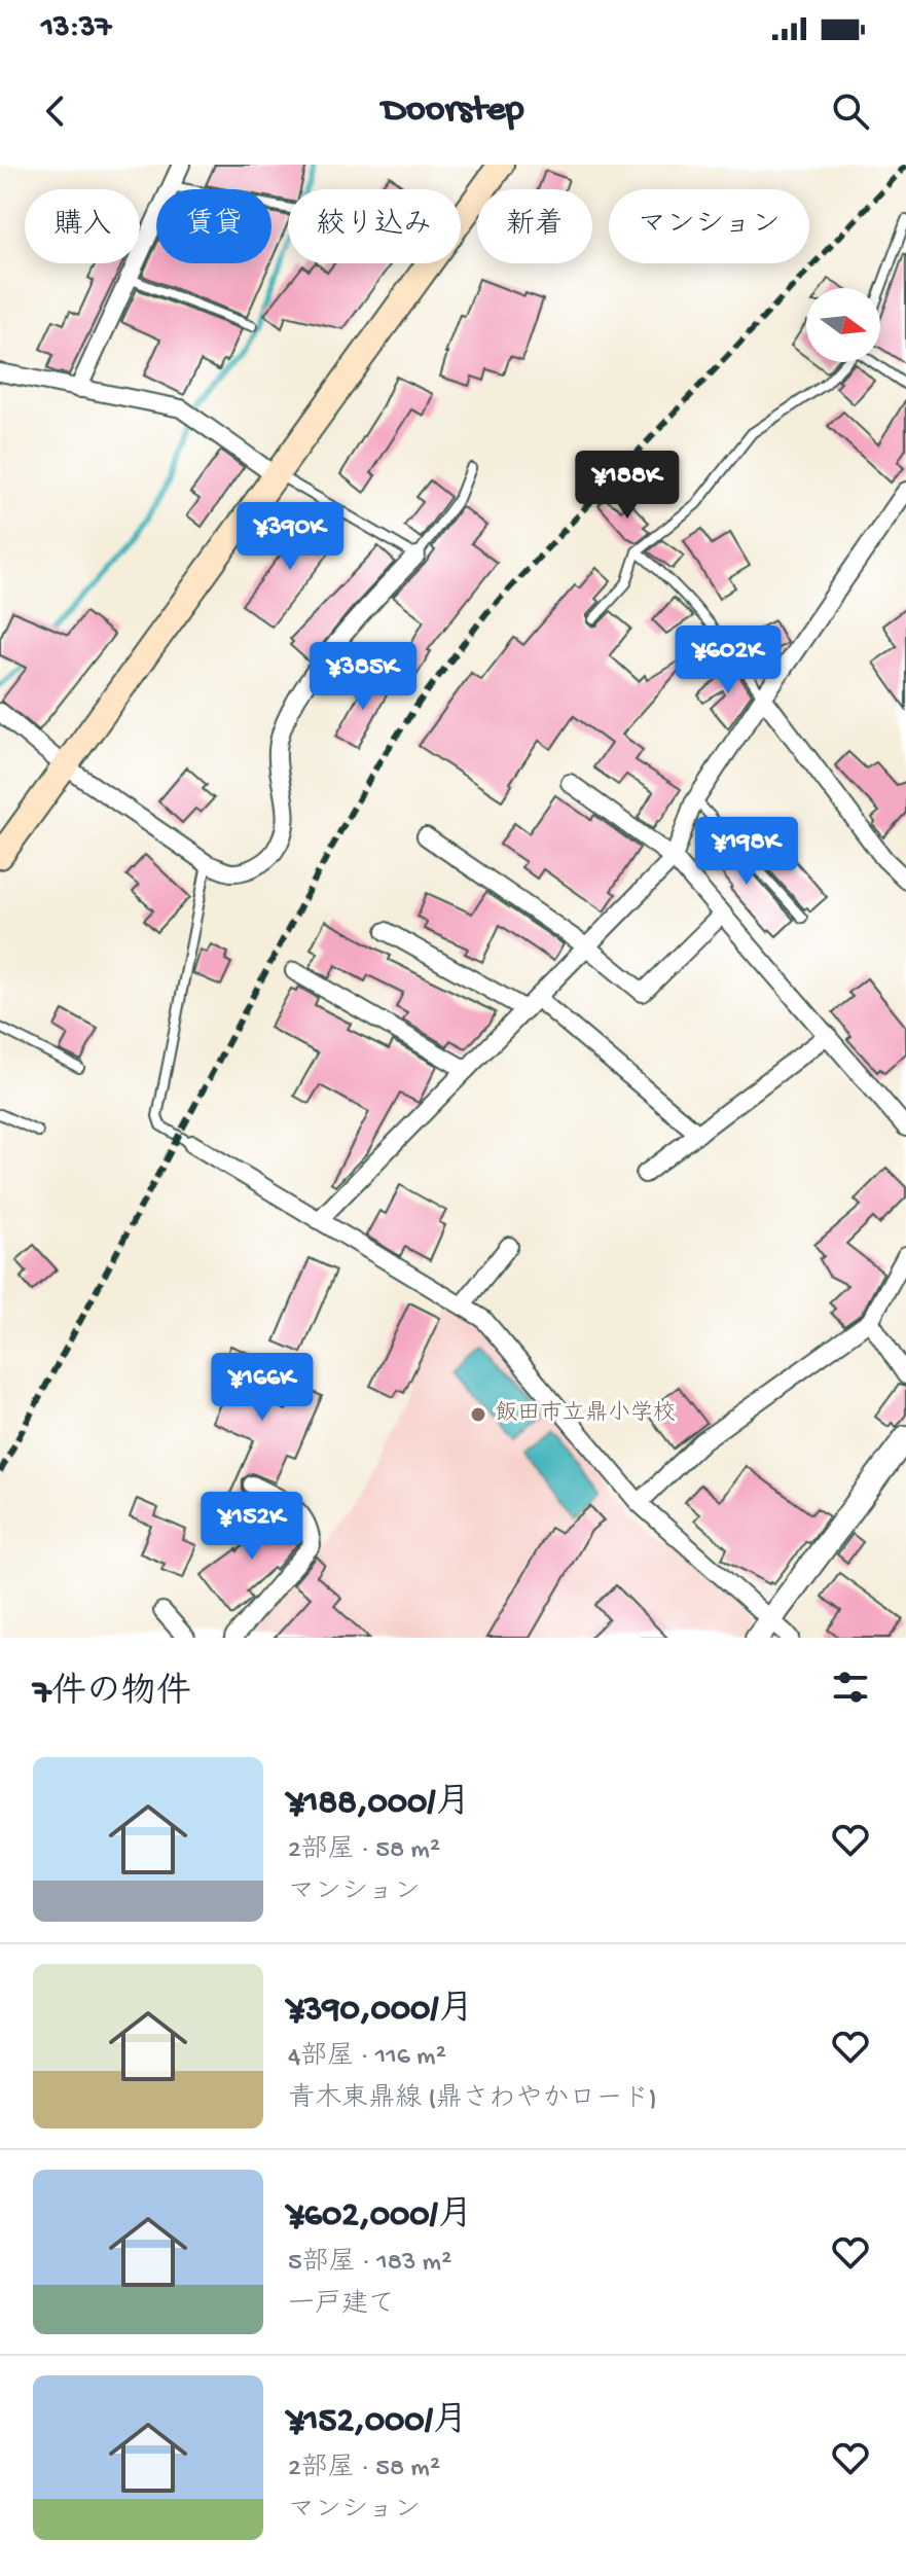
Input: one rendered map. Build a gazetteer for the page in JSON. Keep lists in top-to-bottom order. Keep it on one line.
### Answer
{"places":["飯田市立鼎小学校"],"north":"right","page":{"status":"13:37","header":"Doorstep","chip":["購入","賃貸","絞り込み","新着","マンション"],"price":["¥188K","¥390K","¥602K","¥385K","¥198K","¥166K","¥152K"],"heading":"7件の物件","list":[{"name":"¥188,000/月","note":"2部屋 · 58 m² · マンション"},{"name":"¥390,000/月","note":"4部屋 · 116 m² · 青木東鼎線 (鼎さわやかロード)"},{"name":"¥602,000/月","note":"5部屋 · 183 m² · 一戸建て"},{"name":"¥152,000/月","note":"2部屋 · 58 m² · マンション"}]}}
